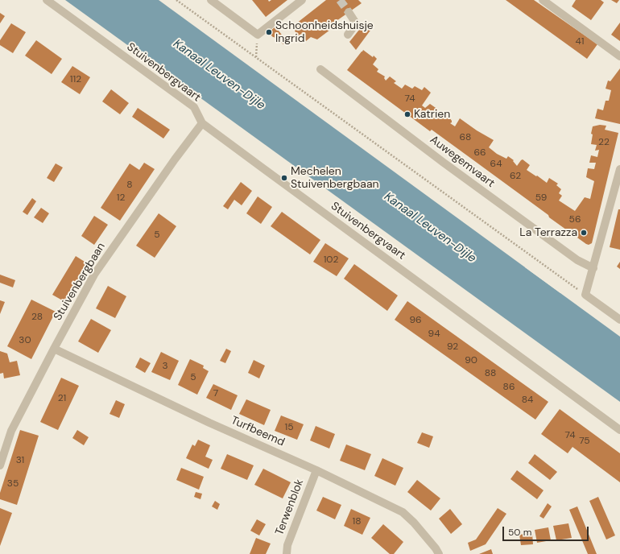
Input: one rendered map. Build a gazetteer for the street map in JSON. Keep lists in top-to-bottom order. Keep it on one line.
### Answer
{"streets":{"street":["Stuivenbergvaart","Auwegemvaart","Stuivenbergbaan","Turfbeemd","Terwenblok"]},"crossings":[["Stuivenbergvaart","Stuivenbergbaan"],["Stuivenbergbaan","Turfbeemd"],["Turfbeemd","Terwenblok"]],"water":["Kanaal Leuven-Dijle"],"places":["Schoonheidshuisje Ingrid","Katrien","Mechelen Stuivenbergbaan","La Terrazza"],"house_numbers":["41","112","74","68","22","66","64","62","8","12","59","56","5","102","28","96","94","30","92","90","3","88","5","86","7","21","84","15","74","75","31","35","18"],"scale_bar":"50 m"}
